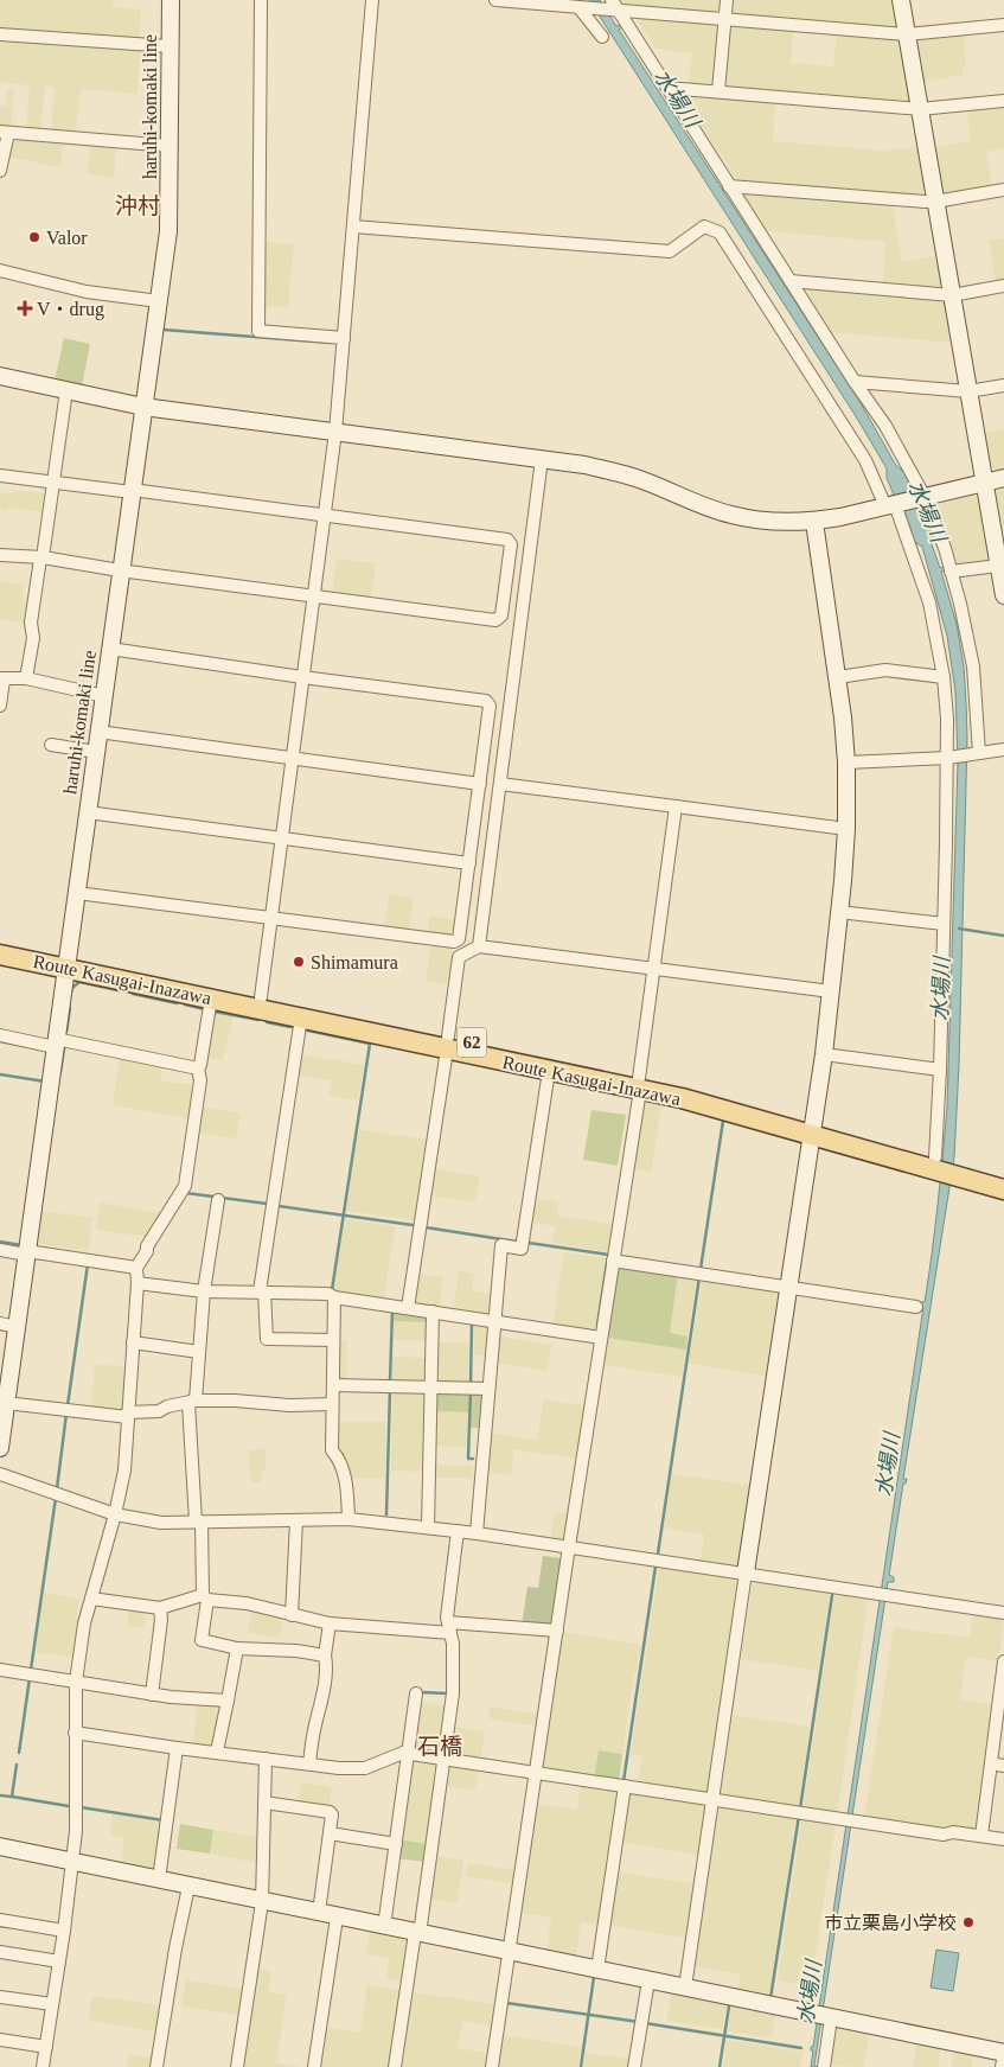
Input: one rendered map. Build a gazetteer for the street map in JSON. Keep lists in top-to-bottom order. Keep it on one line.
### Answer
{"streets":{"main road":["Route Kasugai-Inazawa","62"],"street":["haruhi-komaki line"]},"crossings":[["haruhi-komaki line","Route Kasugai-Inazawa"]],"districts":["沖村","石橋"],"water":["水場川"],"places":{"other":["Valor","Shimamura","市立栗島小学校"],"health":["V・drug"]}}
